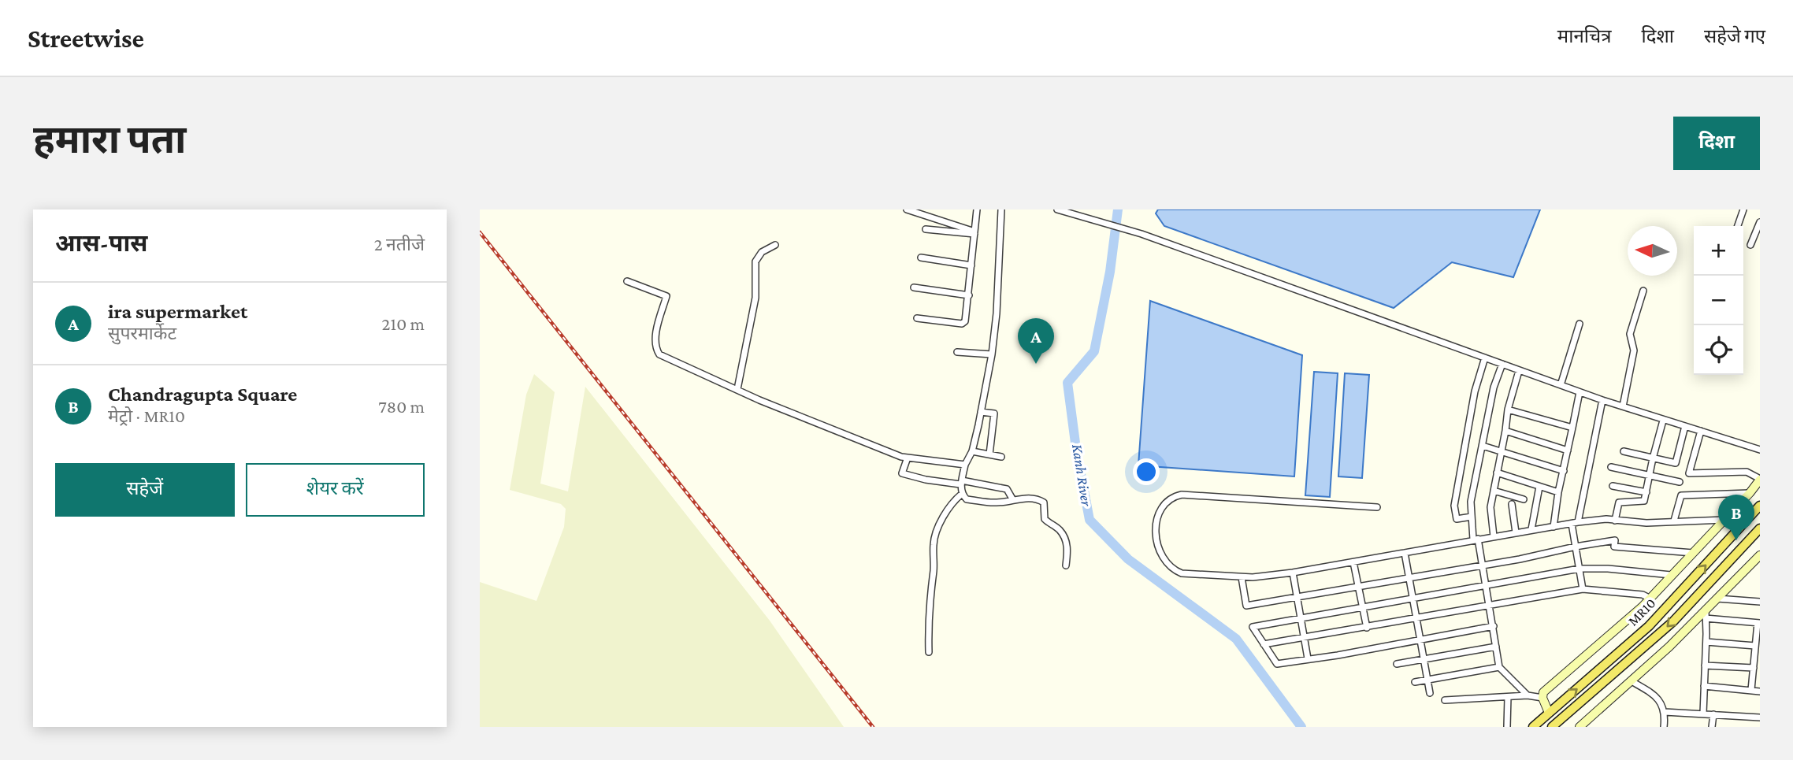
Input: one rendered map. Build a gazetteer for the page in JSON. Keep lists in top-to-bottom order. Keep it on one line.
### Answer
{"streets":{"main road":["MR10"]},"water":["Kanh River"],"north":"left","page":{"header":"Streetwise","nav":["मानचित्र","दिशा","सहेजे गए"],"buttons":["दिशा",["सहेजें","शेयर करें"]],"title":"हमारा पता","heading":["आस-पास","2 नतीजे"],"map_buttons":["+","−"],"list":[{"mark":"A","name":"ira supermarket","note":"सुपरमार्केट","value":"210 m"},{"mark":"B","name":"Chandragupta Square","note":"मेट्रो · MR10","value":"780 m"}],"pins":["A","B"]}}
